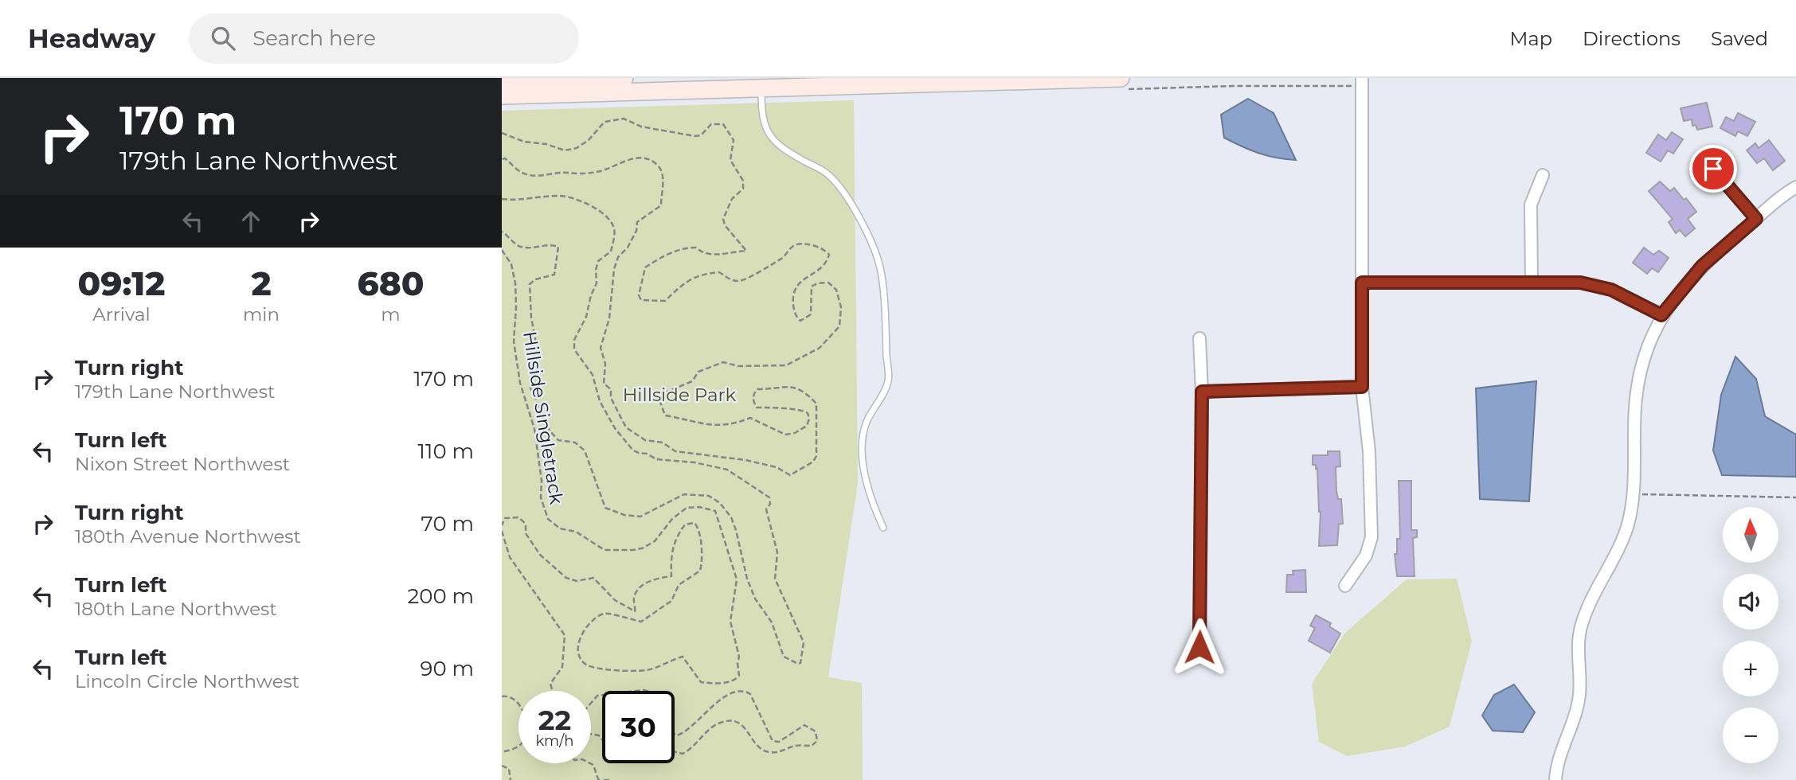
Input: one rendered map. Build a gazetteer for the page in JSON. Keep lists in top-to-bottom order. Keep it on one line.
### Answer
{"streets":{"path":["Hillside Singletrack"]},"parks":["Hillside Park"],"north":"top","page":{"header":"Headway","search":"Search here","nav":["Map","Directions","Saved"],"turn":["170 m","179th Lane Northwest"],"eta":["09:12","Arrival","2","min","680","m"],"list":[{"name":"Turn right","note":"179th Lane Northwest","value":"170 m"},{"name":"Turn left","note":"Nixon Street Northwest","value":"110 m"},{"name":"Turn right","note":"180th Avenue Northwest","value":"70 m"},{"name":"Turn left","note":"180th Lane Northwest","value":"200 m"},{"name":"Turn left","note":"Lincoln Circle Northwest","value":"90 m"}],"map_buttons":["+","−"],"speed":"22 km/h","limit":"30"}}
